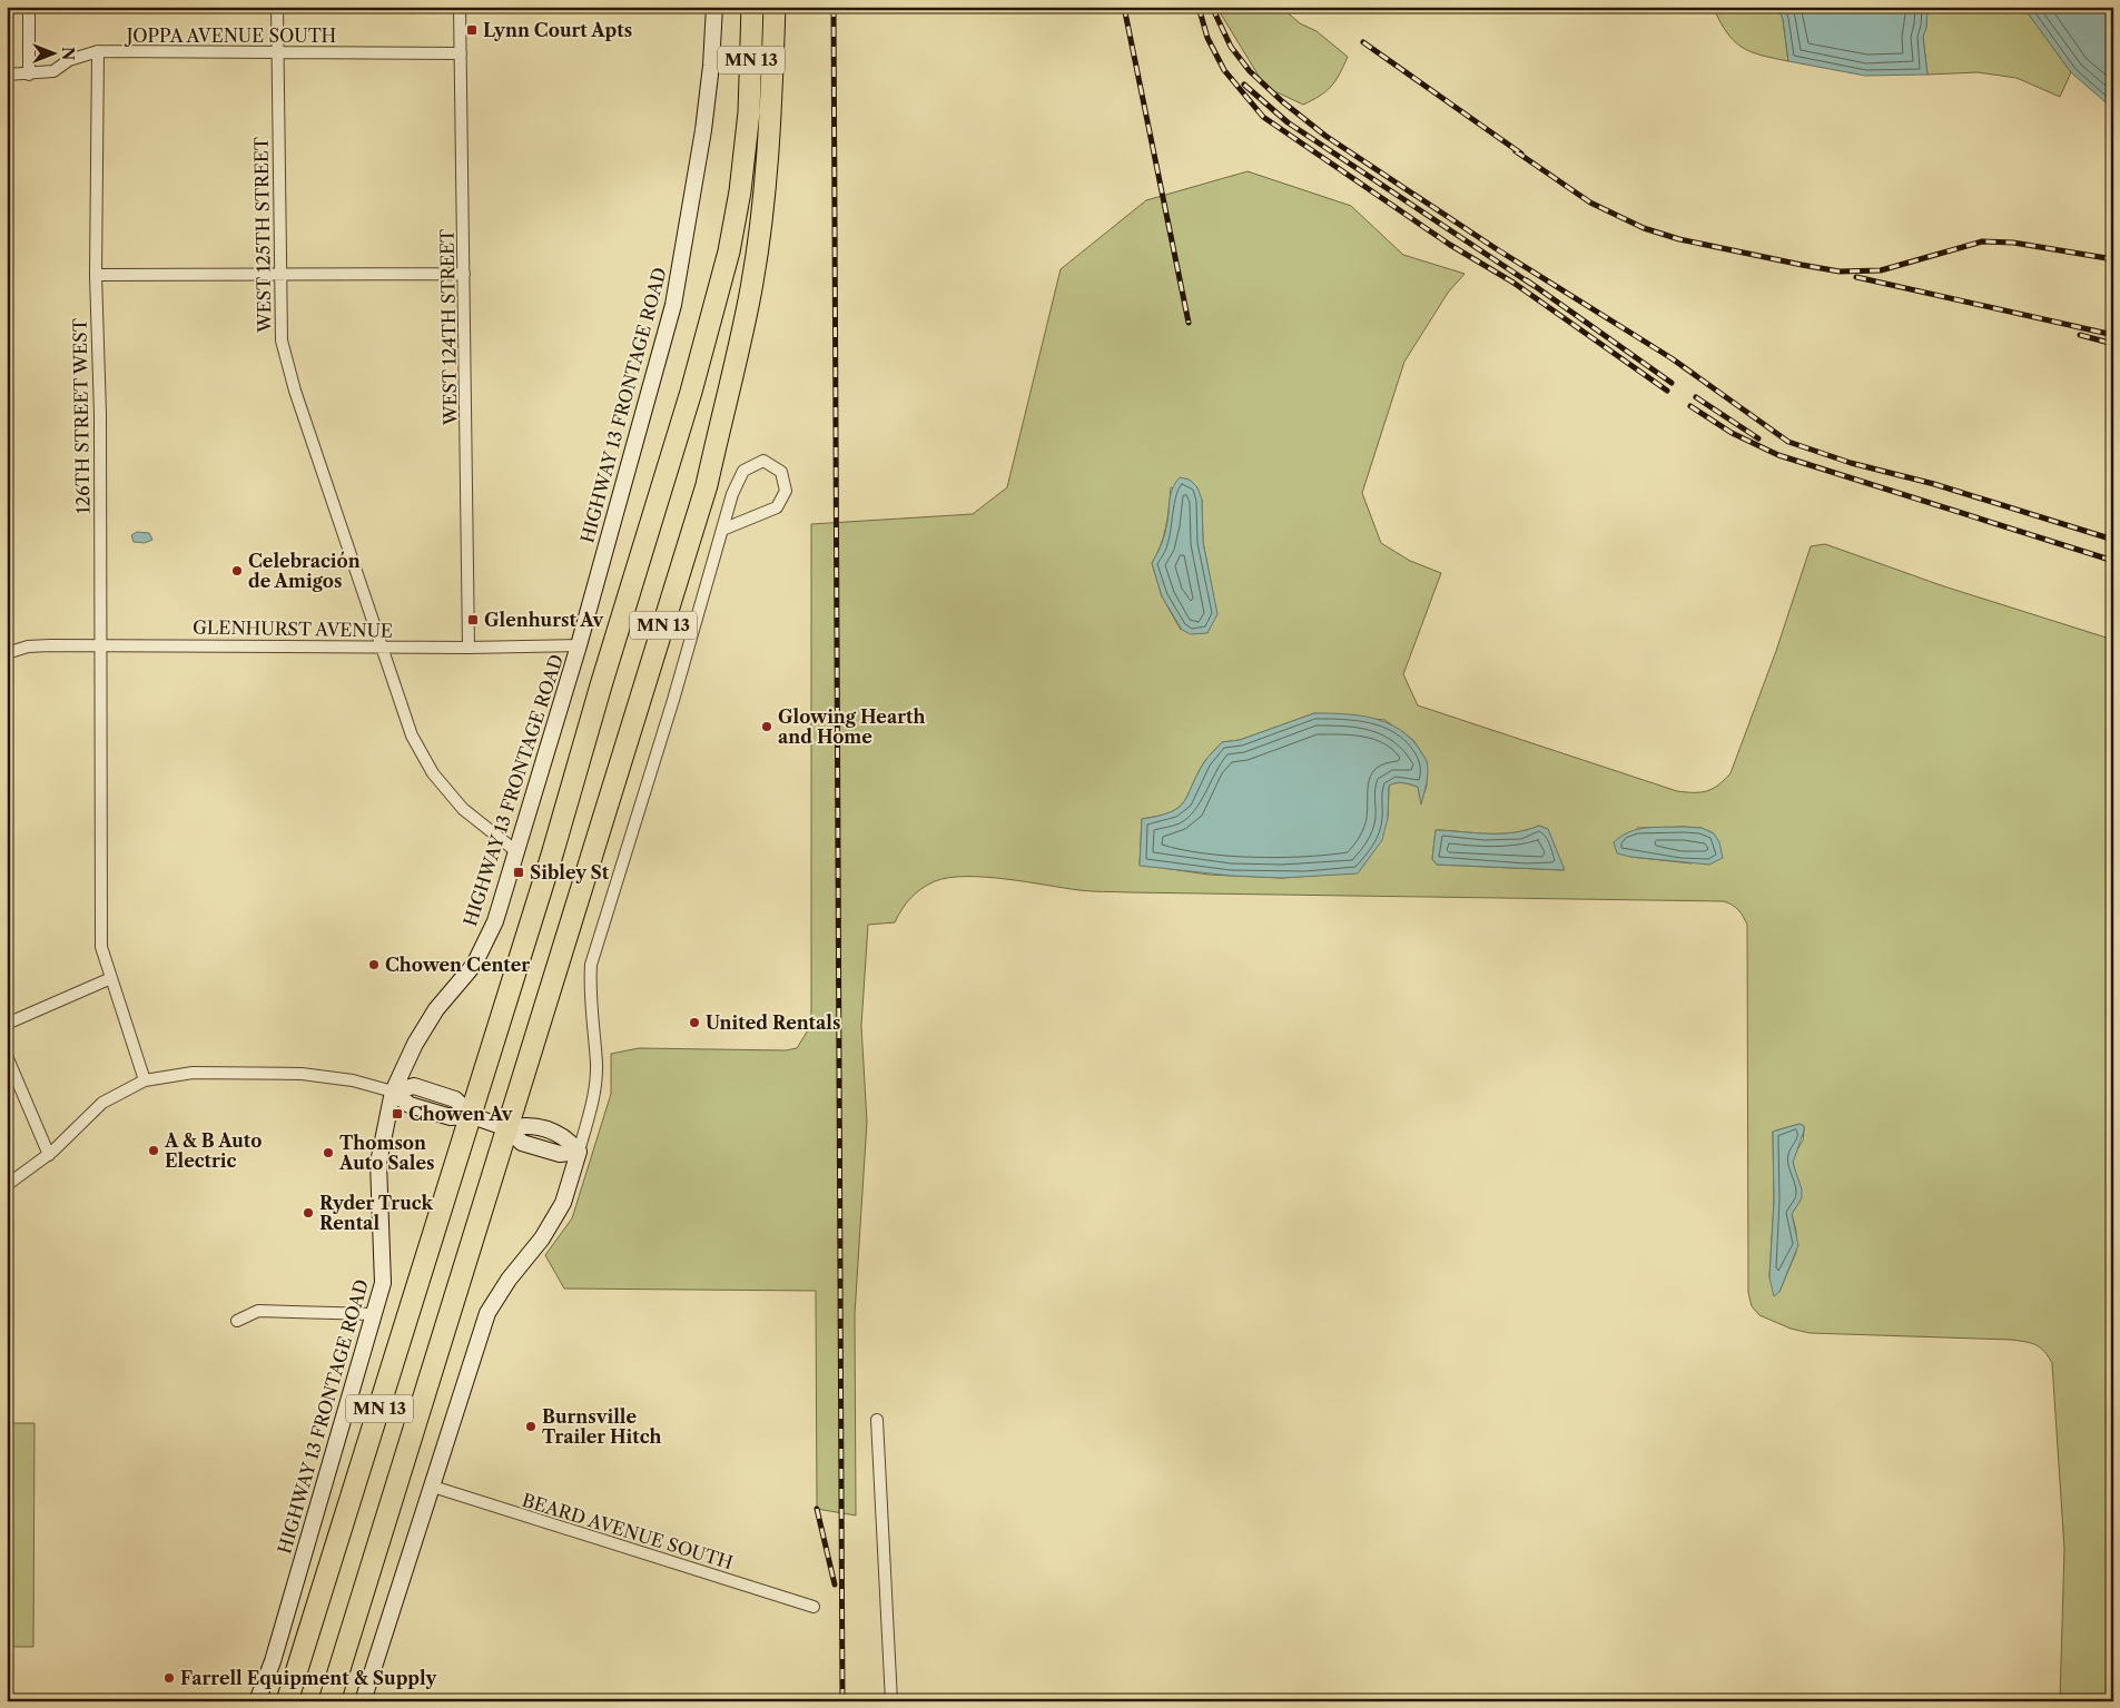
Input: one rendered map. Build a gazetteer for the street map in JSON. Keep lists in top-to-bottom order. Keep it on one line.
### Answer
{"streets":{"highway":["MN 13"],"street":["JOPPA AVENUE SOUTH","WEST 125TH STREET","WEST 124TH STREET","HIGHWAY 13 FRONTAGE ROAD","126TH STREET WEST","GLENHURST AVENUE","BEARD AVENUE SOUTH"]},"crossings":[["JOPPA AVENUE SOUTH","WEST 125TH STREET"],["JOPPA AVENUE SOUTH","WEST 124TH STREET"],["JOPPA AVENUE SOUTH","126TH STREET WEST"],["WEST 125TH STREET","HIGHWAY 13 FRONTAGE ROAD"],["WEST 125TH STREET","GLENHURST AVENUE"],["WEST 124TH STREET","GLENHURST AVENUE"],["HIGHWAY 13 FRONTAGE ROAD","GLENHURST AVENUE"],["126TH STREET WEST","GLENHURST AVENUE"]],"places":{"transit":["Lynn Court Apts","Glenhurst Av","Sibley St","Chowen Av"],"other":["Celebración de Amigos","Glowing Hearth and Home","Chowen Center","United Rentals","A & B Auto Electric","Thomson Auto Sales","Ryder Truck Rental","Burnsville Trailer Hitch","Farrell Equipment & Supply"]},"north":"right"}
